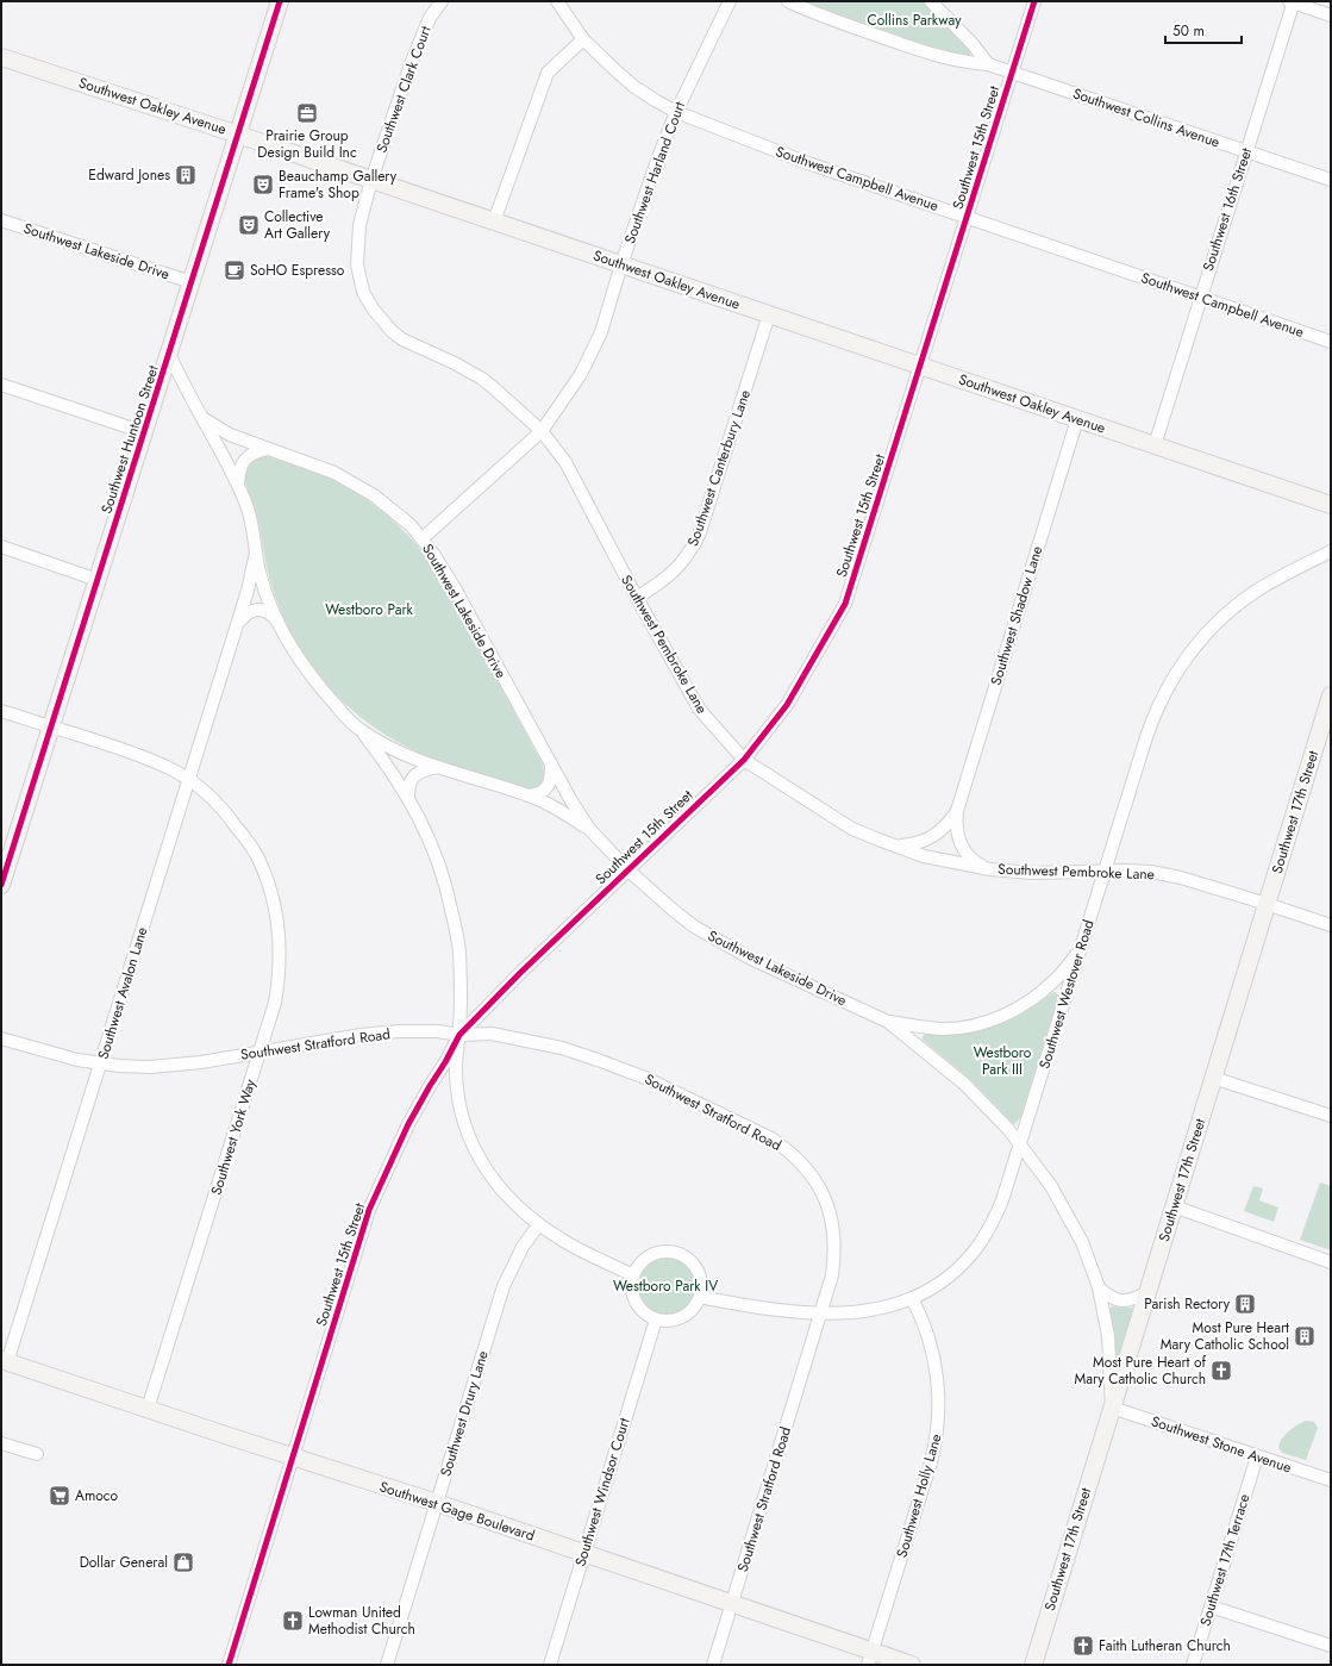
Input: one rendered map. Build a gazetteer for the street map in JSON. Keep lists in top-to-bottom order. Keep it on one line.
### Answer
{"streets":{"main road":["Southwest Oakley Avenue","Southwest Huntoon Street","Southwest 17th Street","Southwest Gage Boulevard"],"street":["Southwest Clark Court","Southwest Collins Avenue","Southwest 15th Street","Southwest Harland Court","Southwest Campbell Avenue","Southwest 16th Street","Southwest Lakeside Drive","Southwest Canterbury Lane","Southwest Shadow Lane","Southwest Pembroke Lane","Southwest Avalon Lane","Southwest Westover Road","Southwest Stratford Road","Southwest York Way","Southwest Drury Lane","Southwest Stone Avenue","Southwest Windsor Court","Southwest Holly Lane","Southwest 17th Terrace"]},"crossings":[["Southwest Clark Court","Southwest Oakley Avenue"],["Southwest Clark Court","Southwest Pembroke Lane"],["Southwest Oakley Avenue","Southwest 15th Street"],["Southwest Oakley Avenue","Southwest Harland Court"],["Southwest Oakley Avenue","Southwest 16th Street"],["Southwest Oakley Avenue","Southwest Huntoon Street"],["Southwest Oakley Avenue","Southwest Canterbury Lane"],["Southwest Oakley Avenue","Southwest Shadow Lane"],["Southwest Oakley Avenue","Southwest Pembroke Lane"],["Southwest Collins Avenue","Southwest 15th Street"],["Southwest Collins Avenue","Southwest 16th Street"],["Southwest 15th Street","Southwest Campbell Avenue"],["Southwest 15th Street","Southwest Lakeside Drive"],["Southwest 15th Street","Southwest Pembroke Lane"],["Southwest 15th Street","Southwest Stratford Road"],["Southwest 15th Street","Southwest Gage Boulevard"],["Southwest Harland Court","Southwest Campbell Avenue"],["Southwest Harland Court","Southwest Lakeside Drive"],["Southwest Harland Court","Southwest Pembroke Lane"],["Southwest Campbell Avenue","Southwest 16th Street"],["Southwest Lakeside Drive","Southwest Huntoon Street"],["Southwest Lakeside Drive","Southwest 17th Street"],["Southwest Lakeside Drive","Southwest Avalon Lane"],["Southwest Lakeside Drive","Southwest Westover Road"],["Southwest Lakeside Drive","Southwest Stone Avenue"],["Southwest Huntoon Street","Southwest York Way"],["Southwest Canterbury Lane","Southwest Pembroke Lane"],["Southwest Shadow Lane","Southwest Pembroke Lane"],["Southwest Pembroke Lane","Southwest 17th Street"],["Southwest Pembroke Lane","Southwest Westover Road"],["Southwest 17th Street","Southwest Stone Avenue"],["Southwest Avalon Lane","Southwest Stratford Road"],["Southwest Avalon Lane","Southwest York Way"],["Southwest Avalon Lane","Southwest Gage Boulevard"],["Southwest Westover Road","Southwest Stratford Road"],["Southwest Westover Road","Southwest Windsor Court"],["Southwest Westover Road","Southwest Holly Lane"],["Southwest Stratford Road","Southwest York Way"],["Southwest Stratford Road","Southwest Gage Boulevard"],["Southwest York Way","Southwest Gage Boulevard"],["Southwest Drury Lane","Southwest Gage Boulevard"],["Southwest Stone Avenue","Southwest 17th Terrace"],["Southwest Windsor Court","Southwest Gage Boulevard"],["Southwest Holly Lane","Southwest Gage Boulevard"]],"parks":["Collins Parkway","Westboro Park","Westboro Park III","Westboro Park IV"],"places":{"office":["Prairie Group Design Build Inc"],"building":["Edward Jones","Parish Rectory","Most Pure Heart Mary Catholic School"],"theatre":["Beauchamp Gallery Frame's Shop","Collective Art Gallery"],"cafe":["SoHO Espresso"],"church":["Most Pure Heart of Mary Catholic Church","Lowman United Methodist Church","Faith Lutheran Church"],"supermarket":["Amoco"],"shop":["Dollar General"]},"scale_bar":"50 m"}
